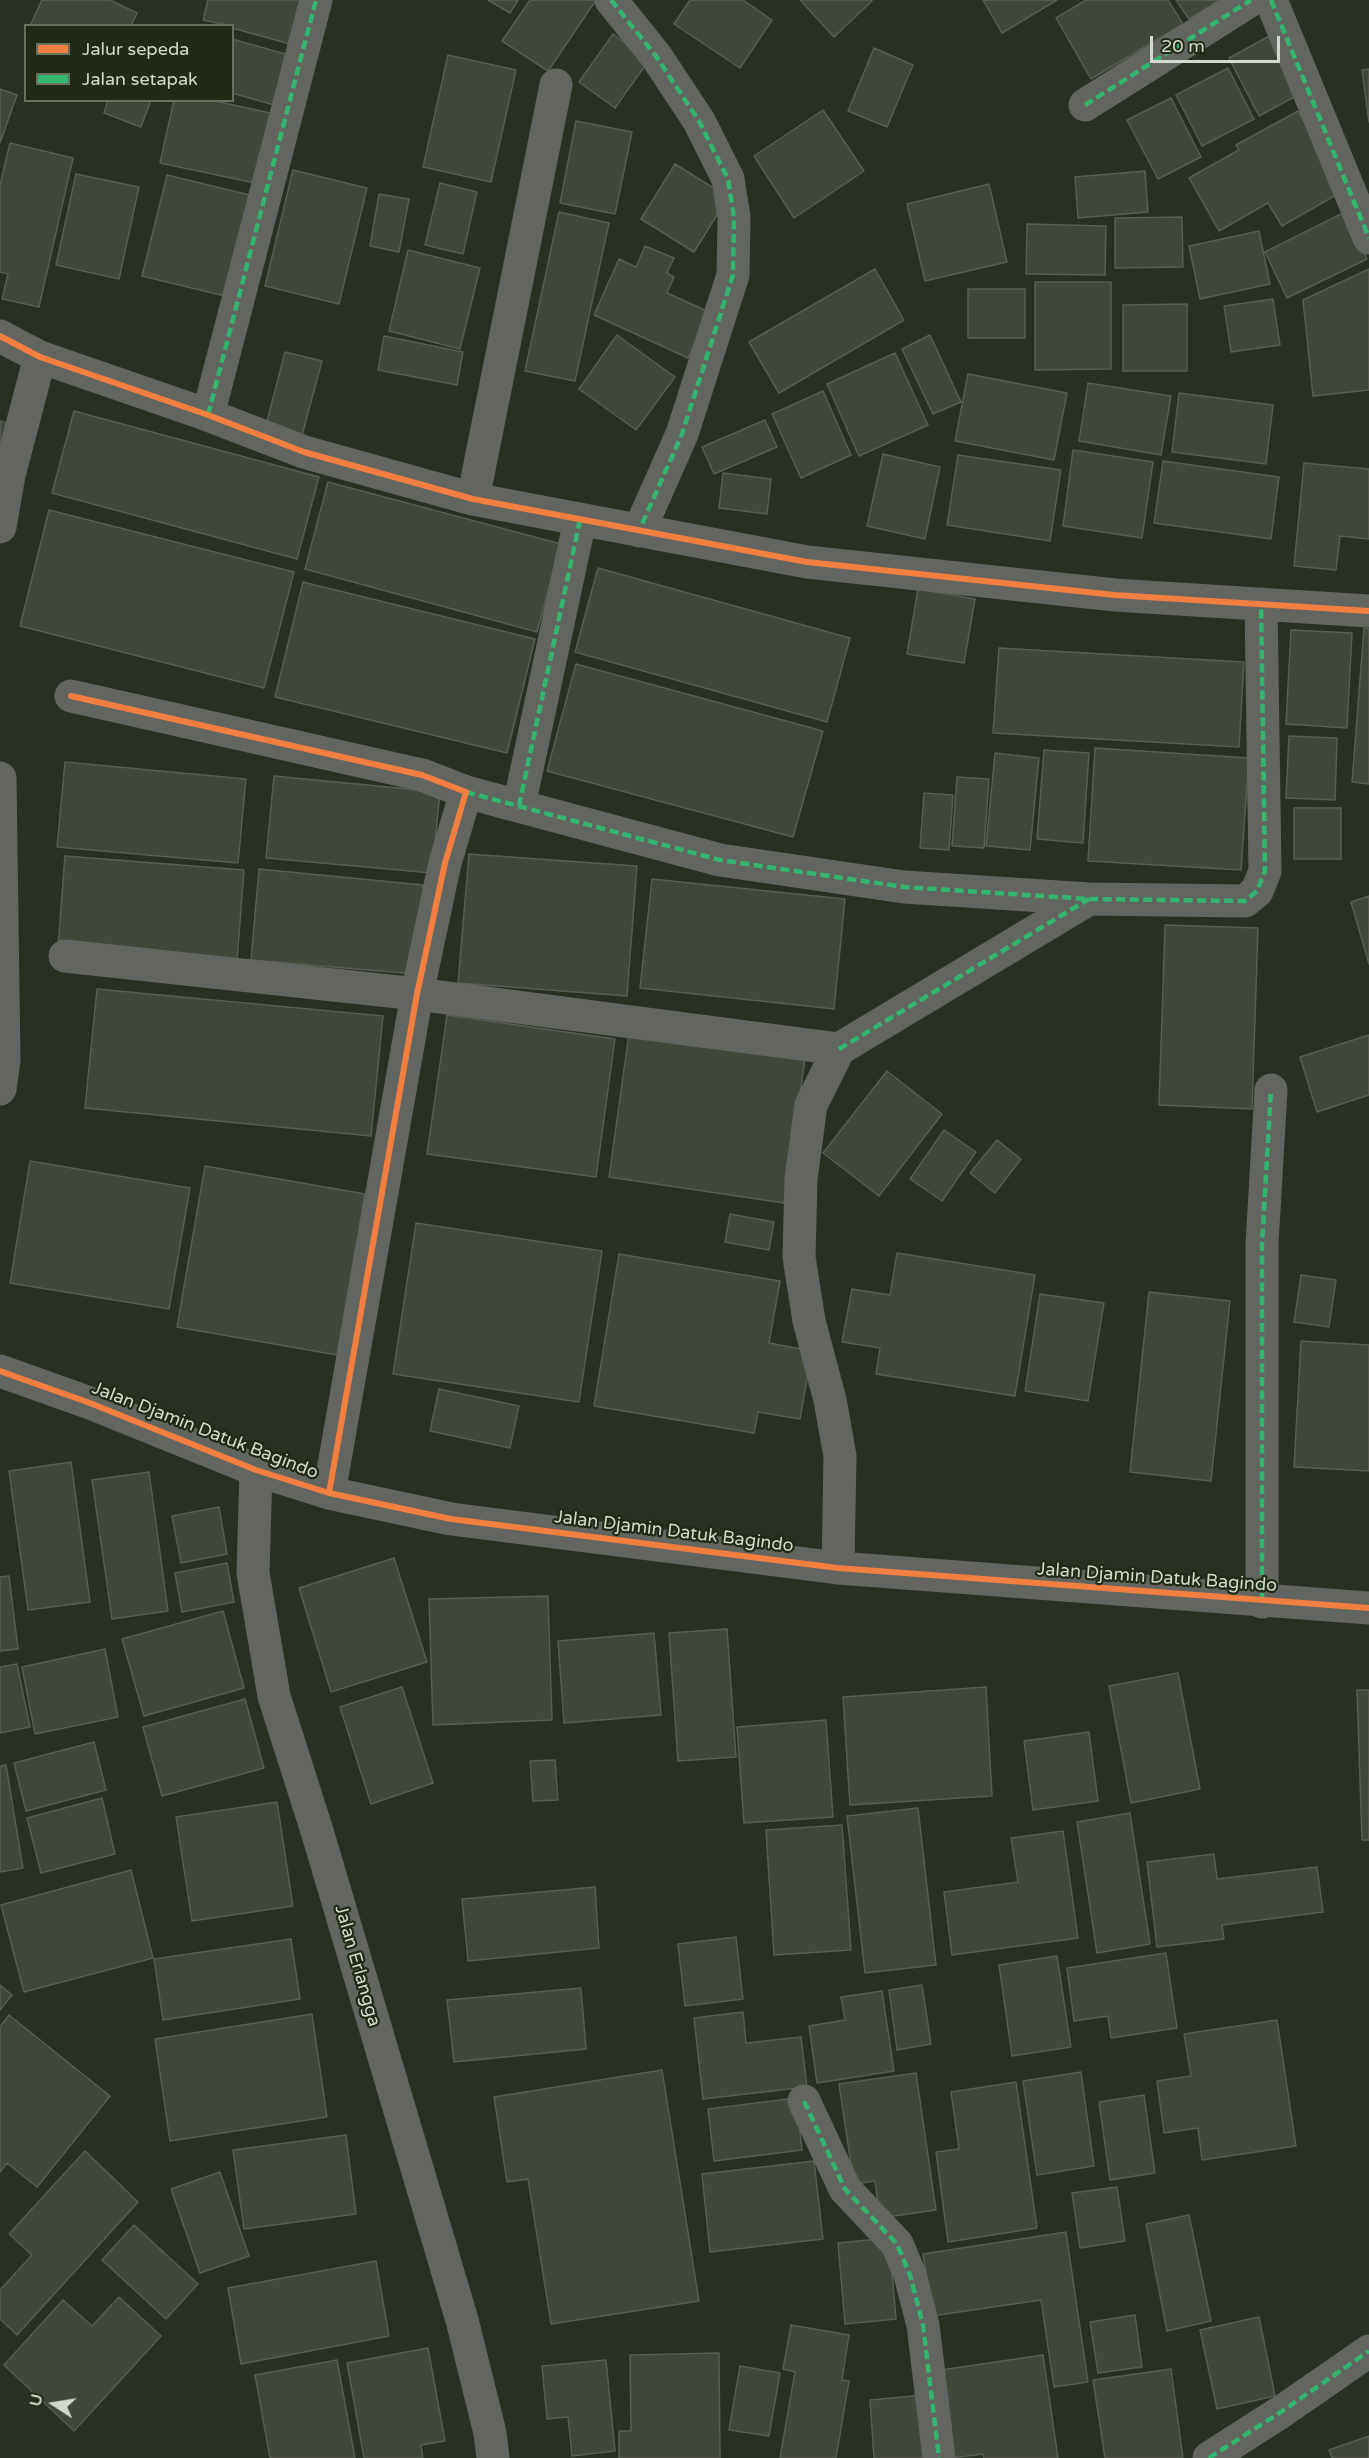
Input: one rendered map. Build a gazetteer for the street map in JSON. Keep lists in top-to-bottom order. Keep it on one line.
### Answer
{"streets":{"street":["Jalan Djamin Datuk Bagindo","Jalan Erlangga"]},"crossings":[["Jalan Djamin Datuk Bagindo","Jalan Erlangga"]],"legend":["Jalur sepeda","Jalan setapak"],"scale_bar":"20 m","north":"left"}
